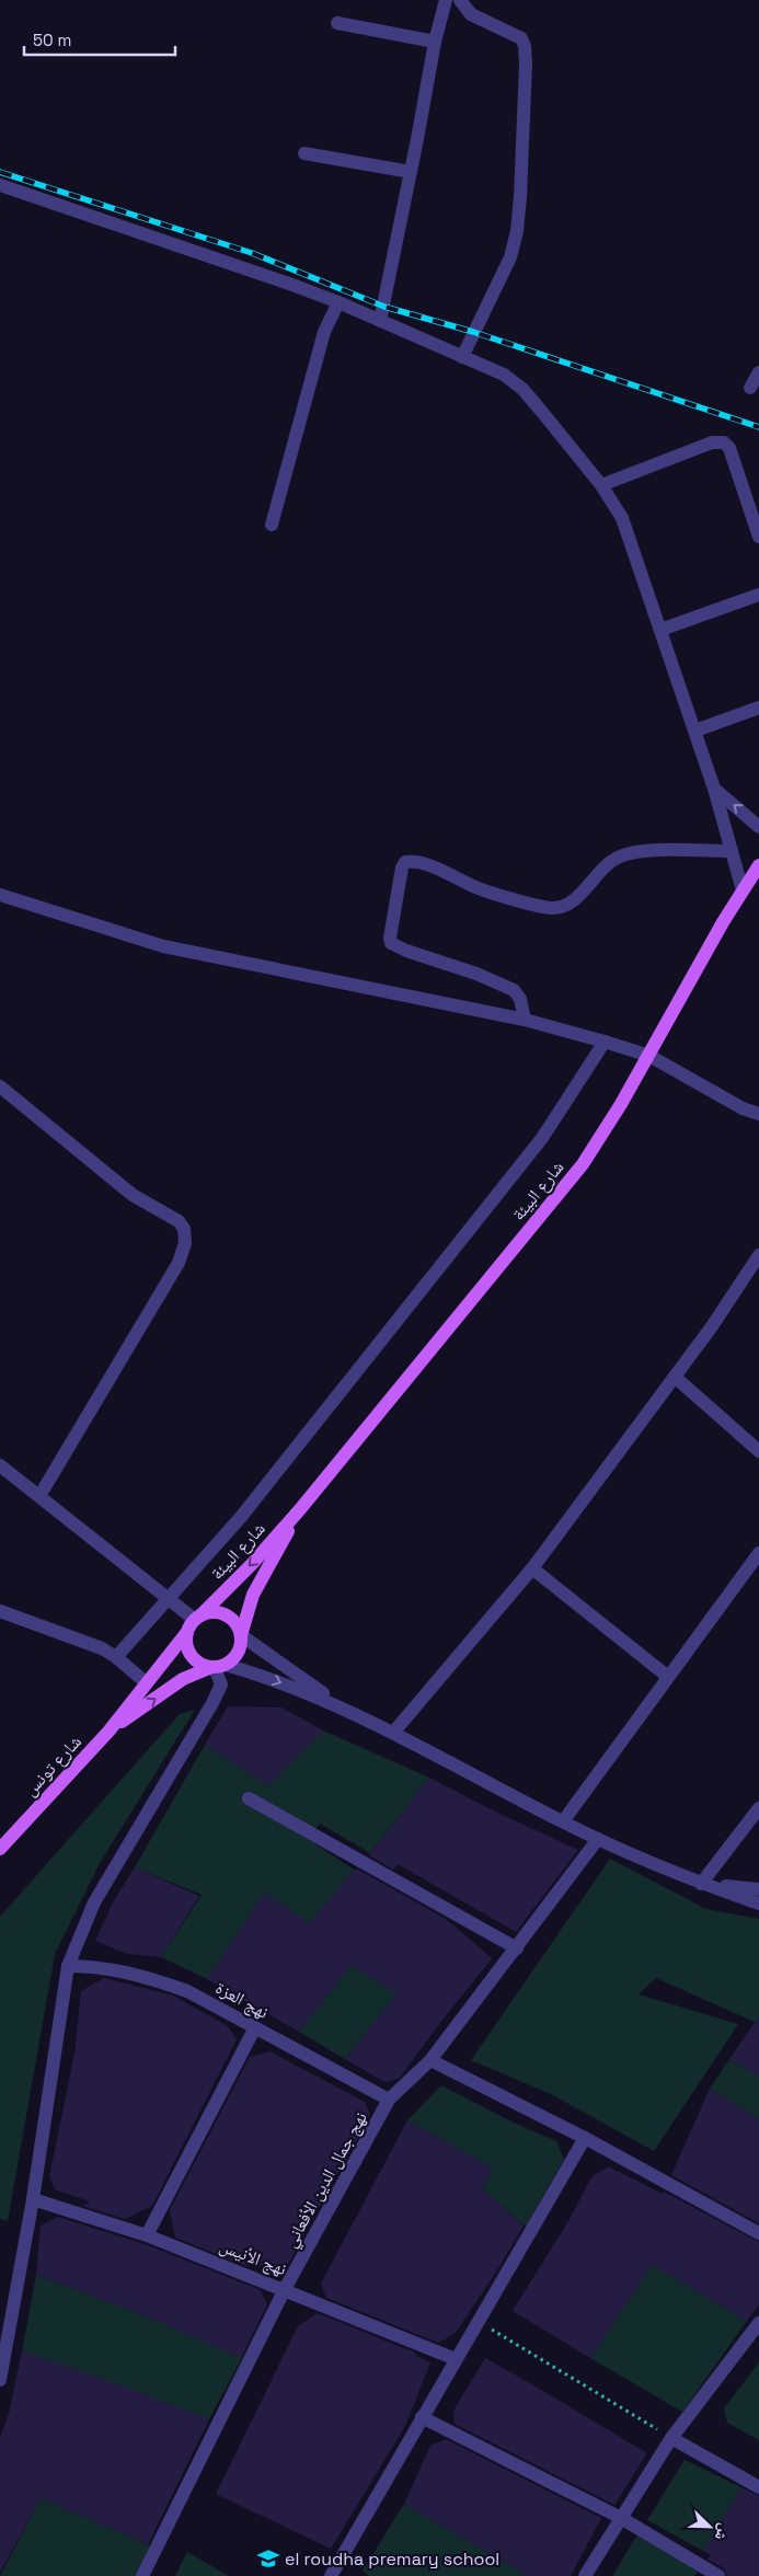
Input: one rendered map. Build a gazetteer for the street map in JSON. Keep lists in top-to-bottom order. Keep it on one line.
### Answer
{"streets":{"main road":["شارع البيئة","شارع تونس"],"street":["نهج العزة","نهج جمال الدين الأفعاني","نهج الأنيس"]},"crossings":[["شارع البيئة","شارع تونس"],["نهج العزة","نهج جمال الدين الأفعاني"],["نهج جمال الدين الأفعاني","نهج الأنيس"]],"places":{"school or university":["el roudha premary school"]},"scale_bar":"50 m","north":"bottom right"}
